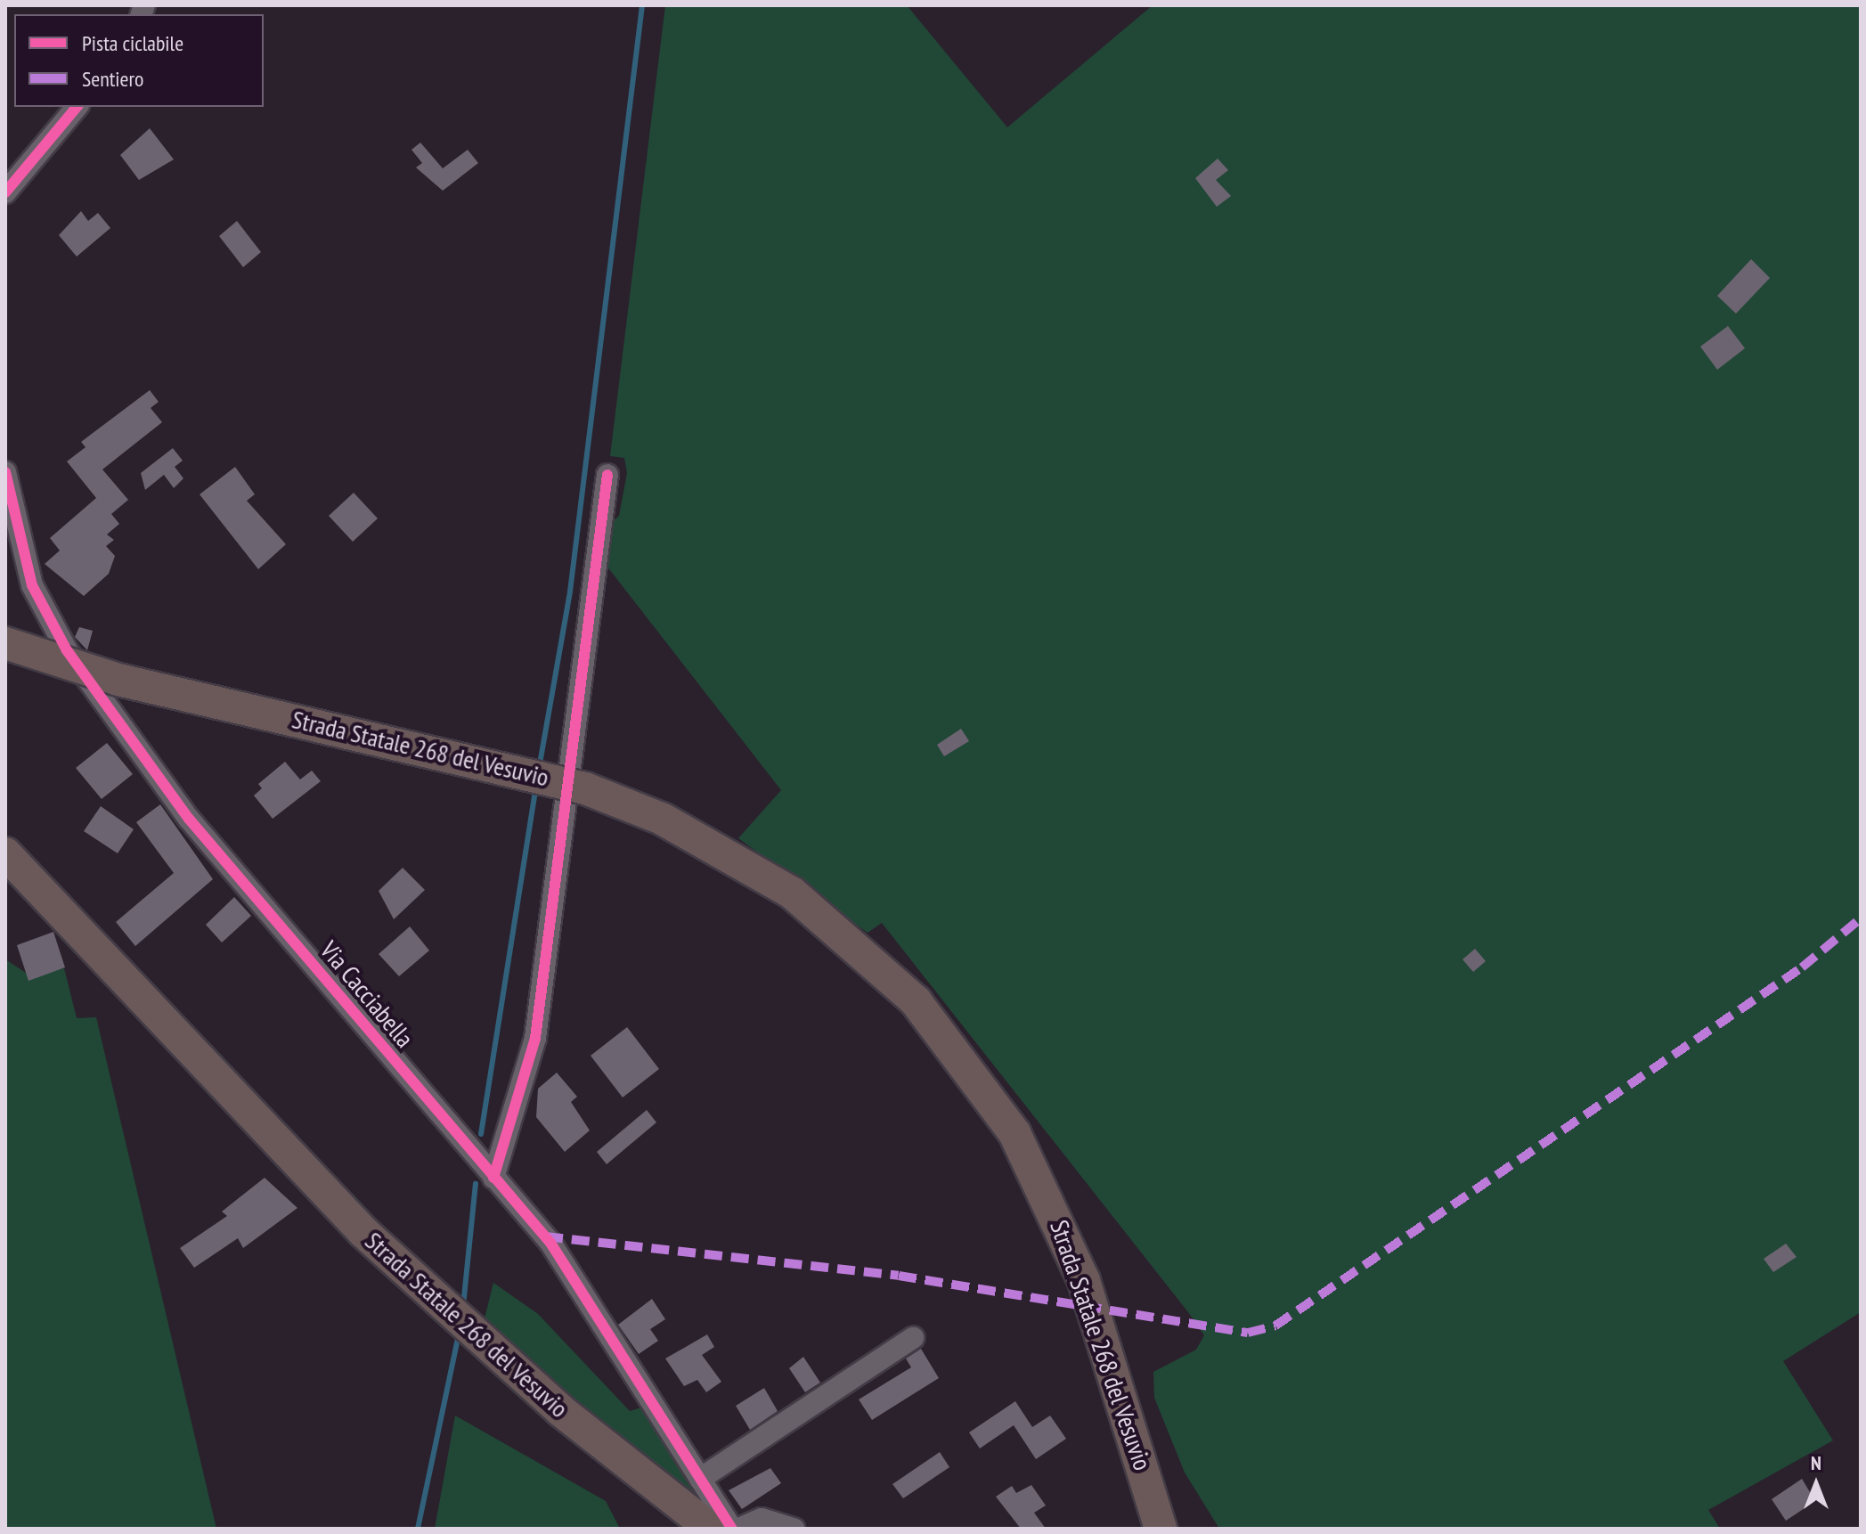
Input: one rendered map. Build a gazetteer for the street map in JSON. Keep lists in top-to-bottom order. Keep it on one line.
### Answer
{"streets":{"highway":["Strada Statale 268 del Vesuvio"],"street":["Via Cacciabella"]},"legend":["Pista ciclabile","Sentiero"],"north":"top"}
